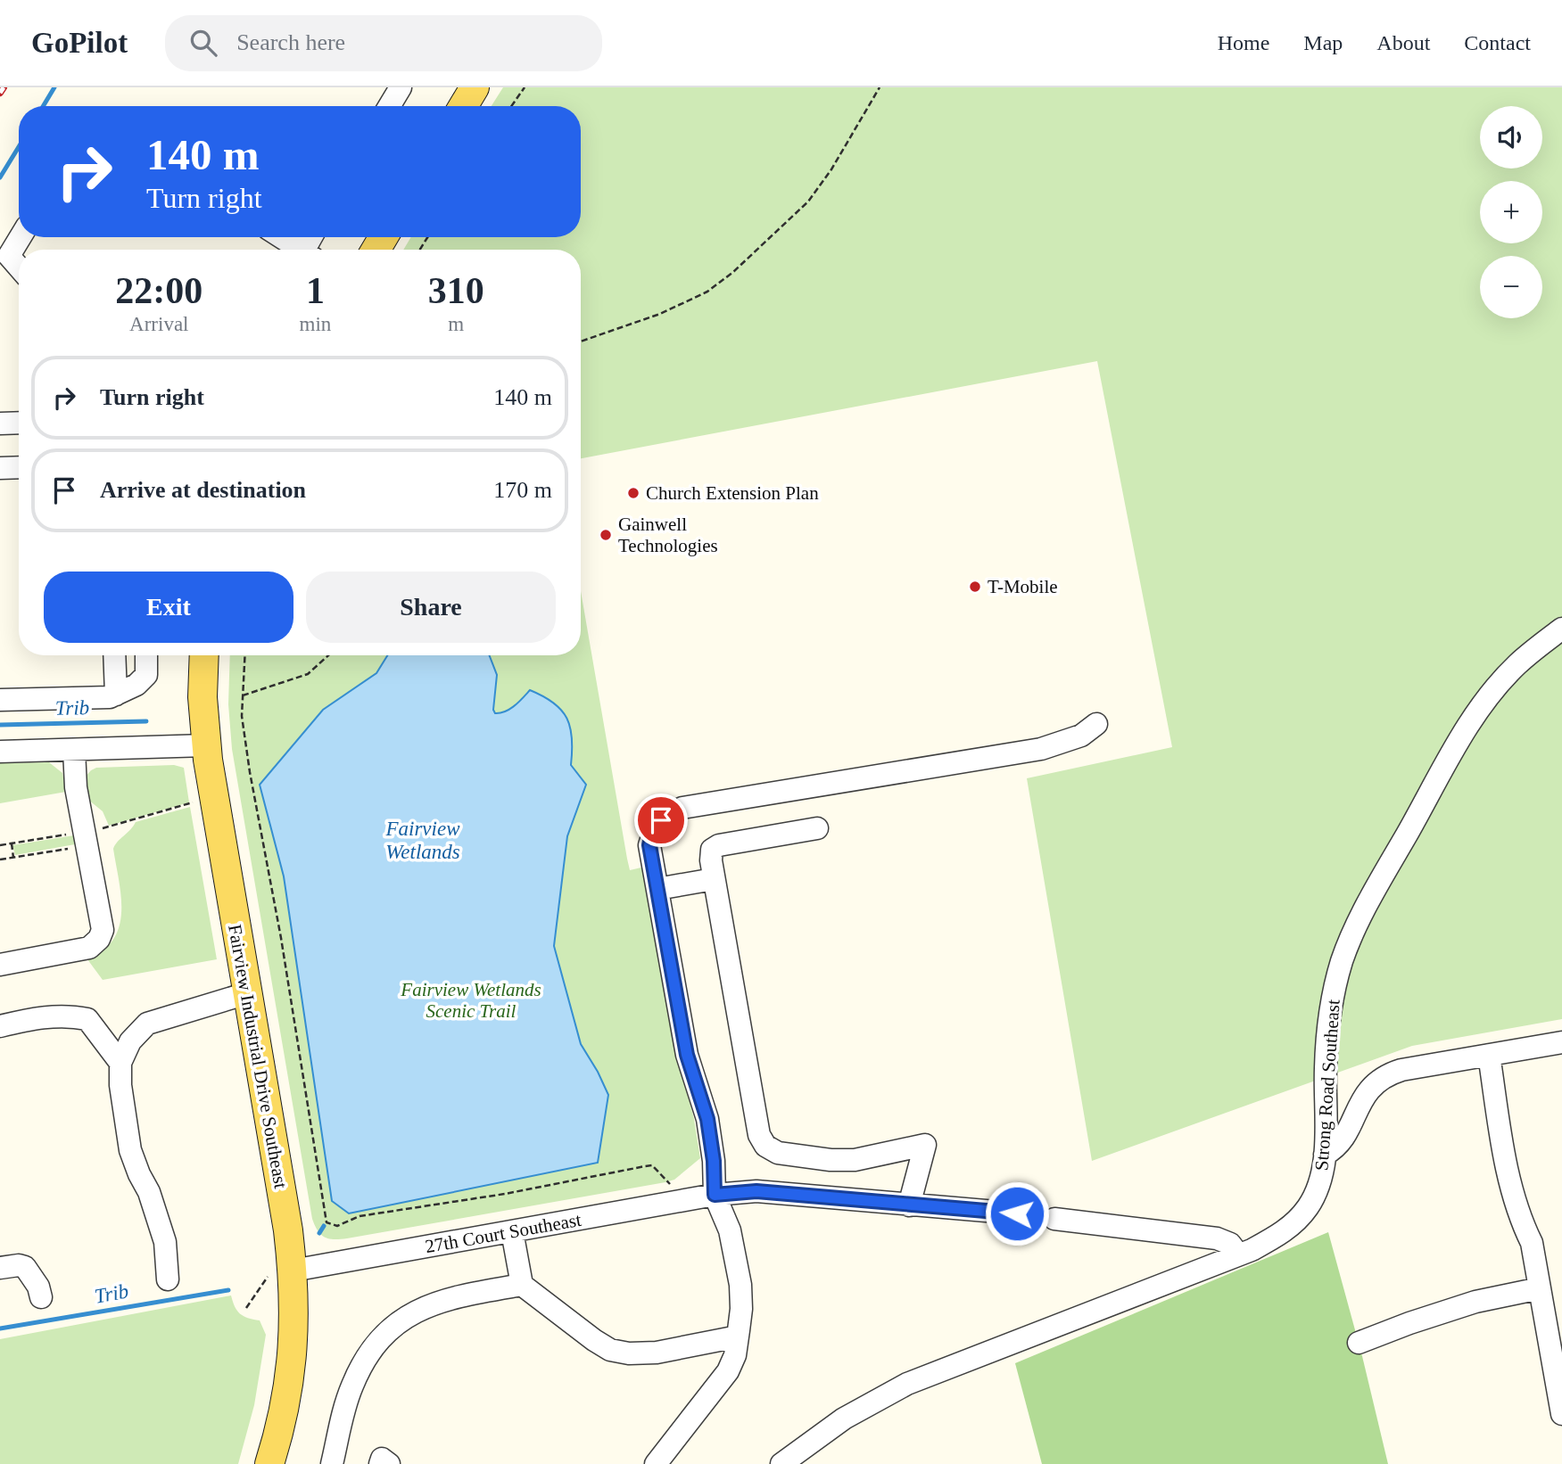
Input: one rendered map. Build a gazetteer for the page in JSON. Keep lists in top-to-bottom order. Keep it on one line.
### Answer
{"streets":{"main road":["Fairview Industrial Drive Southeast"],"street":["Strong Road Southeast","27th Court Southeast"]},"crossings":[["Fairview Industrial Drive Southeast","27th Court Southeast"]],"water":["Trib","Fairview Wetlands"],"parks":["Fairview Wetlands Scenic Trail"],"places":["Church Extension Plan","Gainwell Technologies","T-Mobile"],"page":{"header":"GoPilot","search":"Search here","nav":["Home","Map","About","Contact"],"map_buttons":["+","−"],"turn":["140 m","Turn right"],"eta":["22:00","Arrival","1","min","310","m"],"list":[{"name":"Turn right","value":"140 m"},{"name":"Arrive at destination","value":"170 m"}],"buttons":["Exit","Share"]}}
